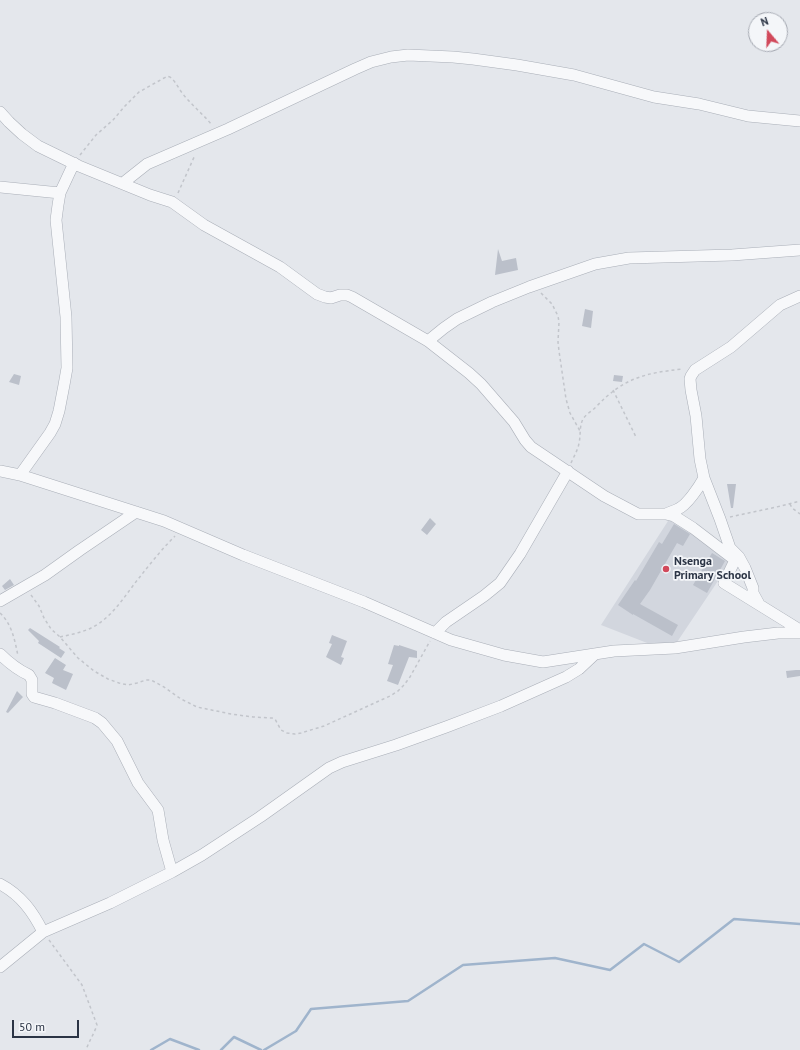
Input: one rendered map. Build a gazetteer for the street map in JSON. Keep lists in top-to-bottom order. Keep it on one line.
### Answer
{"places":["Nsenga Primary School"],"scale_bar":"50 m","north":"top"}
